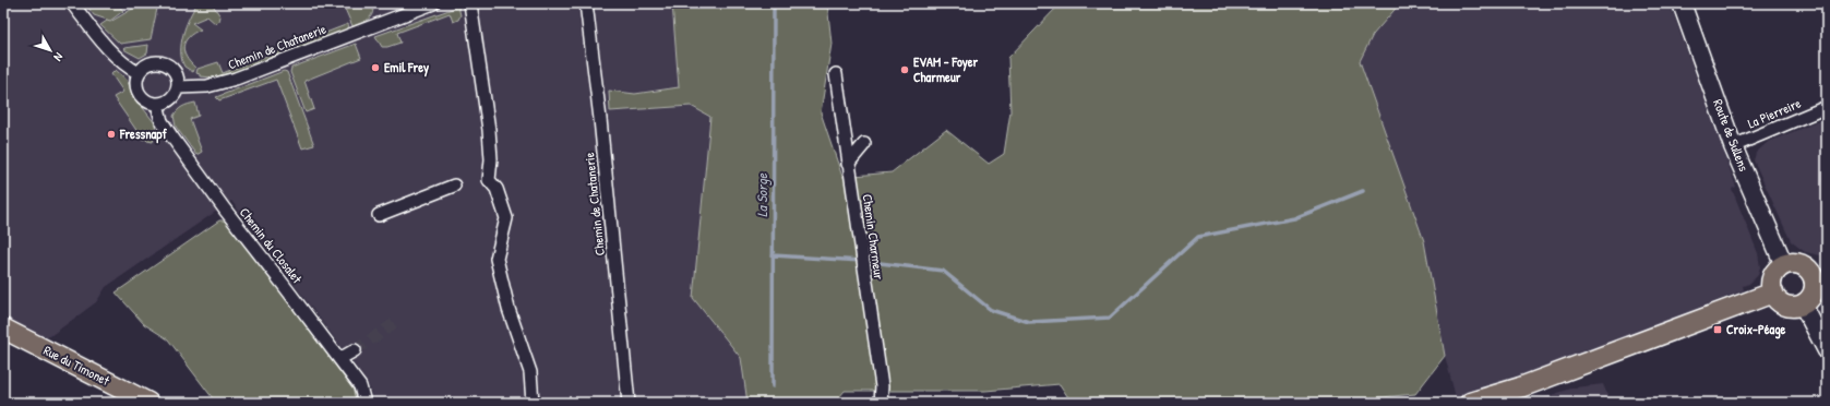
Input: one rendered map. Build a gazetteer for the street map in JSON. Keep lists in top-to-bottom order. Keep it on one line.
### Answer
{"streets":{"main road":["Route de Sullens","Rue du Timonet"],"street":["Chemin de Chatanerie","La Pierreire","Chemin Charmeur","Chemin du Closalet"]},"crossings":[["Chemin de Chatanerie","Chemin du Closalet"],["La Pierreire","Route de Sullens"]],"water":["La Sorge"],"places":{"other":["Emil Frey","EVAM - Foyer Charmeur","Fressnapf"],"transit":["Croix-Péage"]},"north":"bottom right"}
